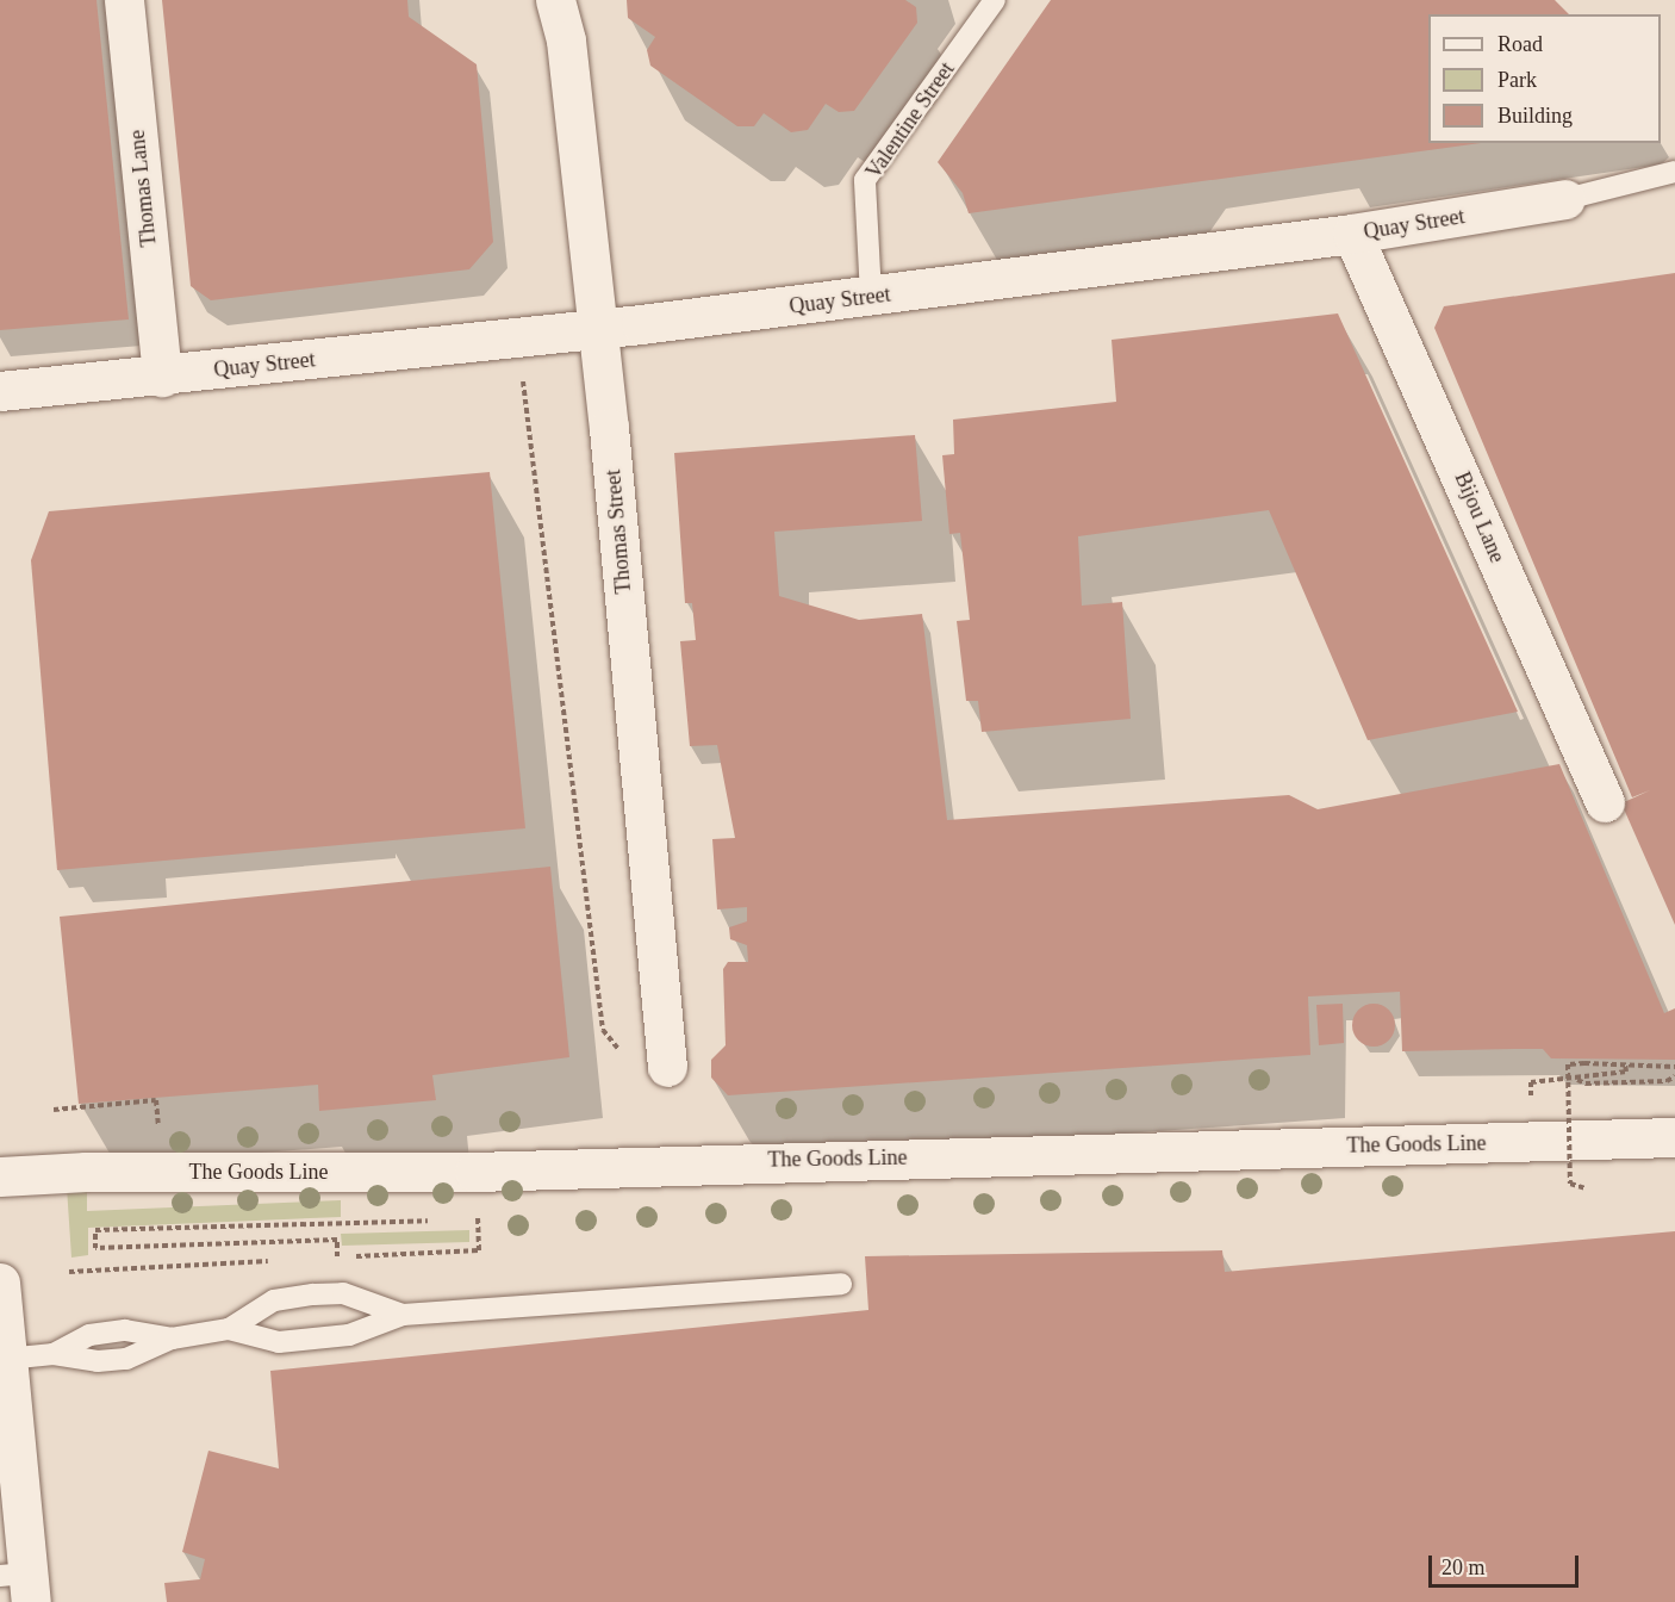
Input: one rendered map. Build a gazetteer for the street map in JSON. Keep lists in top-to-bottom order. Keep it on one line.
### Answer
{"streets":{"street":["Thomas Lane","Quay Street","Bijou Lane","Thomas Street","The Goods Line"],"lane":["Valentine Street"]},"crossings":[["Valentine Street","Quay Street"],["Thomas Lane","Quay Street"],["Quay Street","Bijou Lane"],["Quay Street","Thomas Street"]],"legend":["Road","Park","Building"],"scale_bar":"20 m"}
